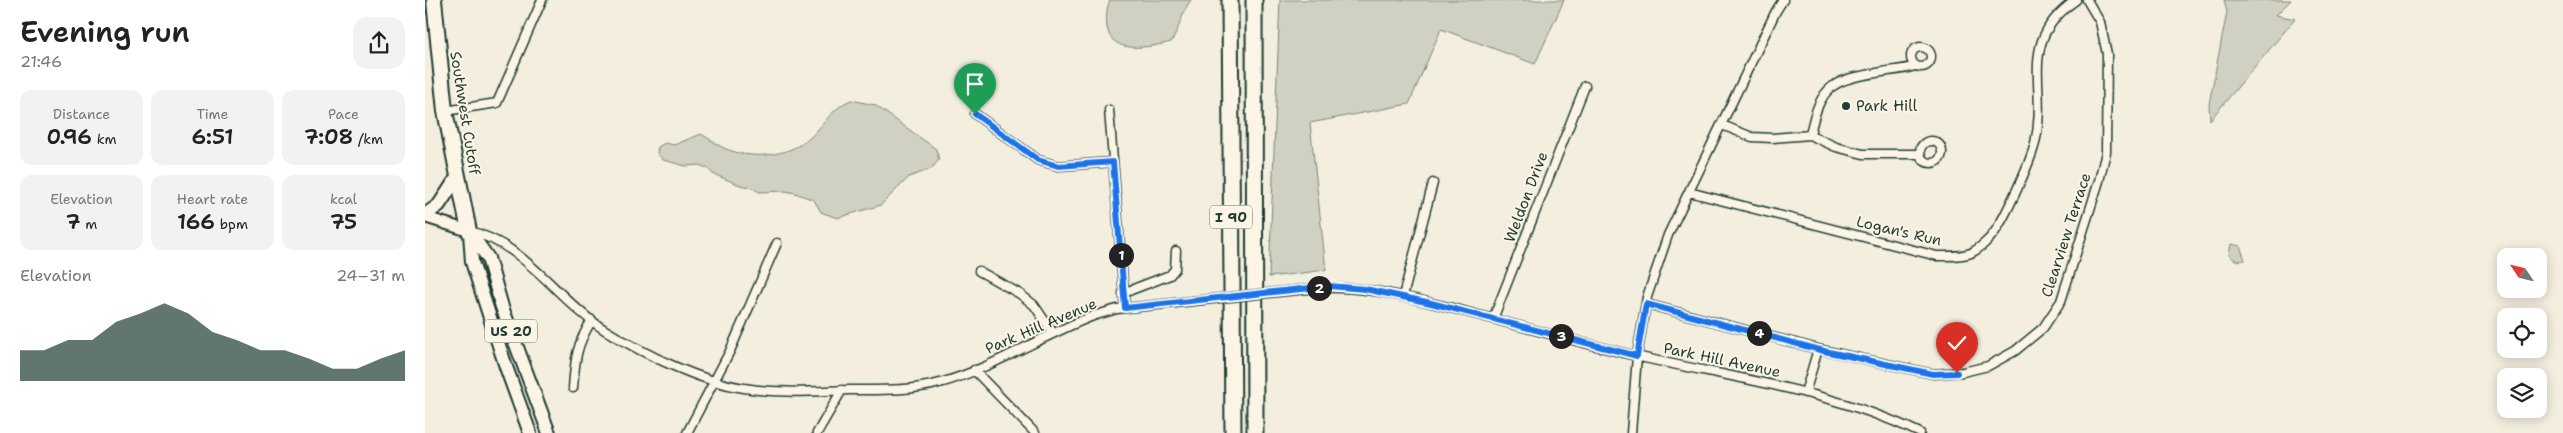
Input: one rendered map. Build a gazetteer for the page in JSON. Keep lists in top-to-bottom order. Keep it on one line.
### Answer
{"streets":{"highway":["Southwest Cutoff","I 90","US 20"],"street":["Weldon Drive","Logan's Run","Clearview Terrace","Park Hill Avenue"]},"crossings":[["Southwest Cutoff","Park Hill Avenue"],["Weldon Drive","Park Hill Avenue"]],"places":["Park Hill"],"north":"top left","page":{"heading":["Evening run","21:46"],"stats":[["Distance","0.96 km"],["Time","6:51"],["Pace","7:08 /km"],["Elevation","7 m"],["Heart rate","166 bpm"],["kcal","75"]],"pins":["1","2","4","3"],"chart":["Elevation","24–31 m"]}}
